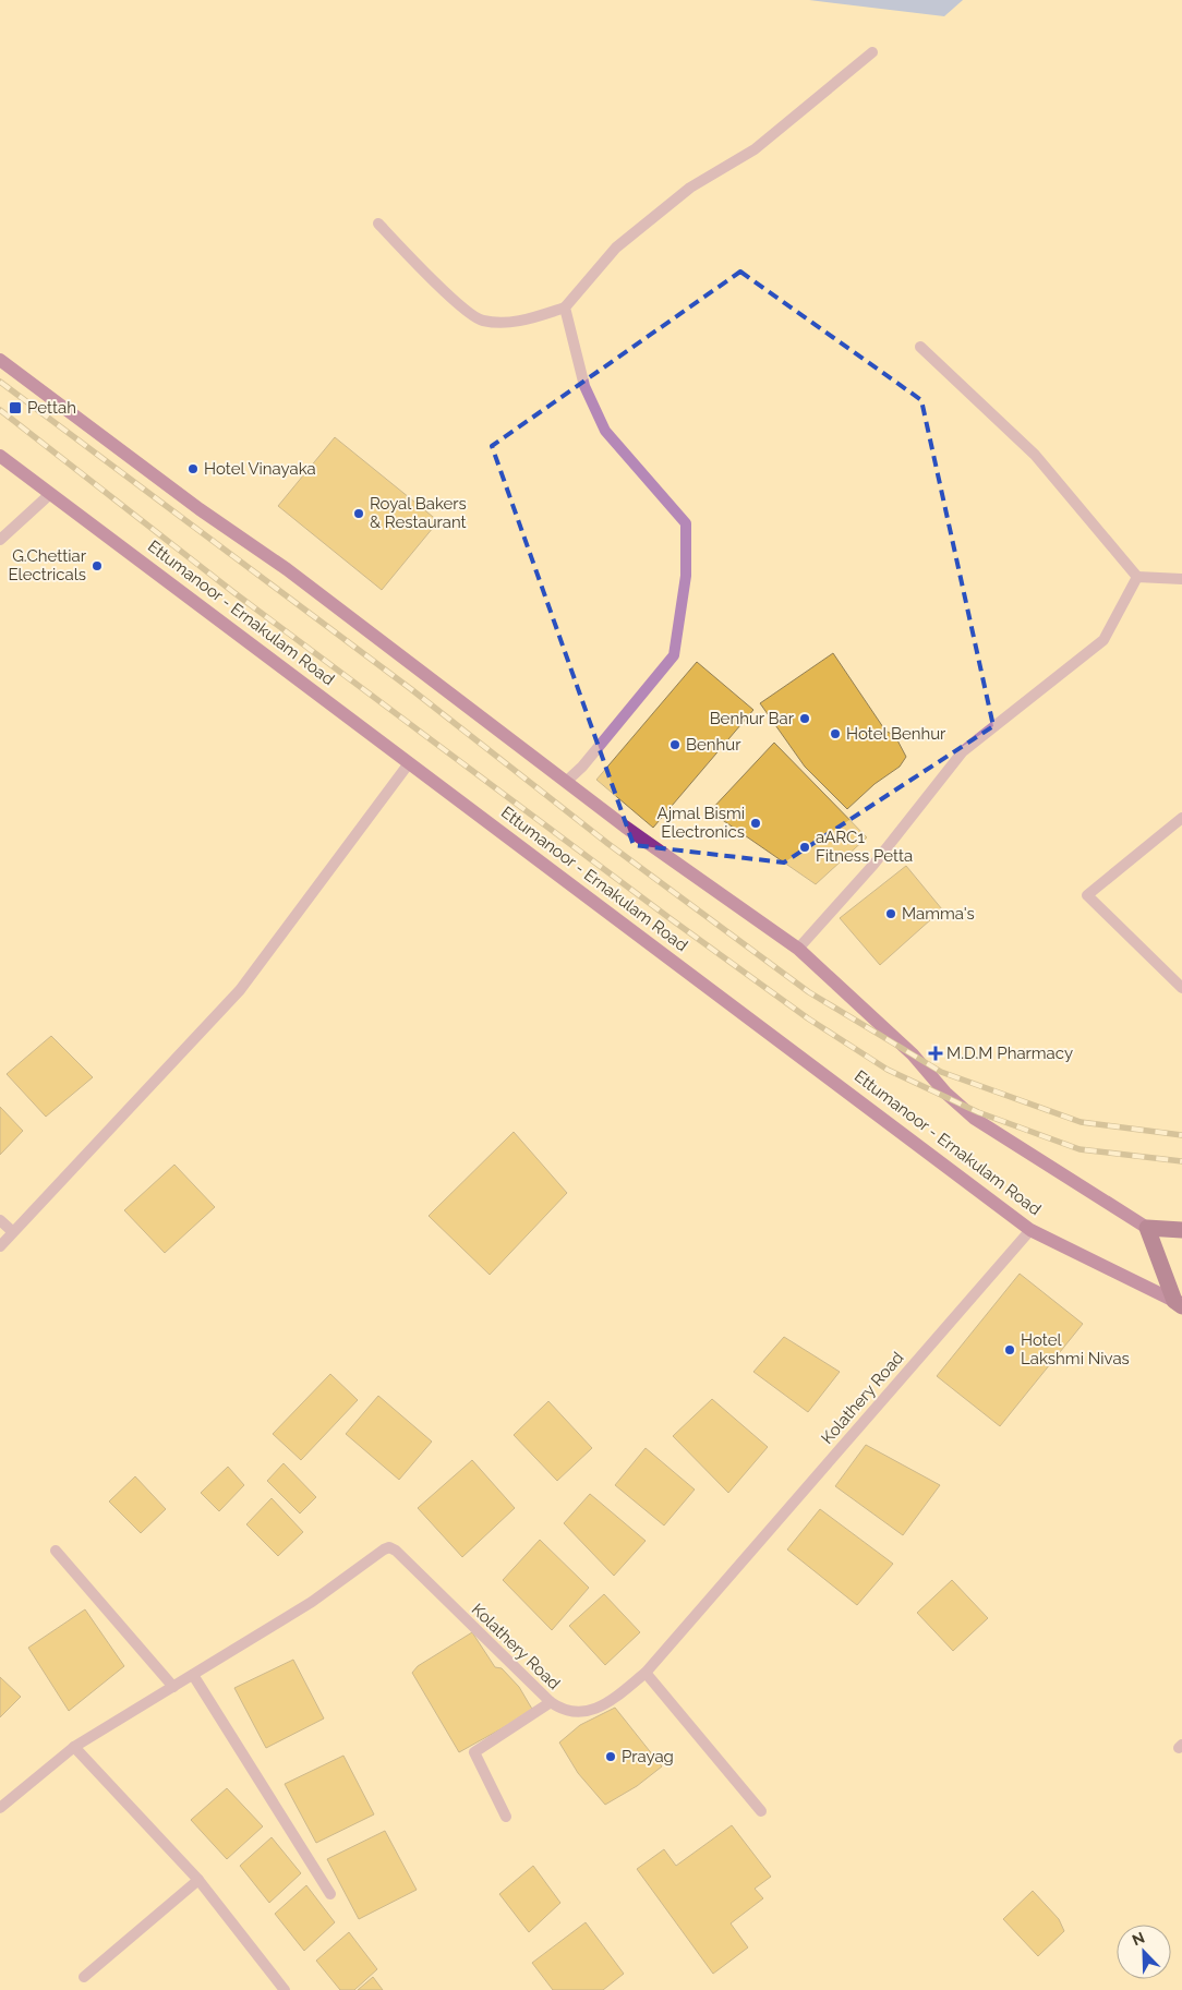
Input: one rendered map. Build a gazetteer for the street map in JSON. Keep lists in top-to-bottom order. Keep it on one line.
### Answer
{"streets":{"main road":["Ettumanoor - Ernakulam Road"],"street":["Kolathery Road"]},"crossings":[["Ettumanoor - Ernakulam Road","Kolathery Road"]],"places":{"transit":["Pettah"],"other":["Hotel Vinayaka","Royal Bakers & Restaurant","G.Chettiar Electricals","Benhur Bar","Hotel Benhur","Benhur","Ajmal Bismi Electronics","aARC1 Fitness Petta","Mamma's","Hotel Lakshmi Nivas","Prayag"],"health":["M.D.M Pharmacy"]},"north":"top left"}
